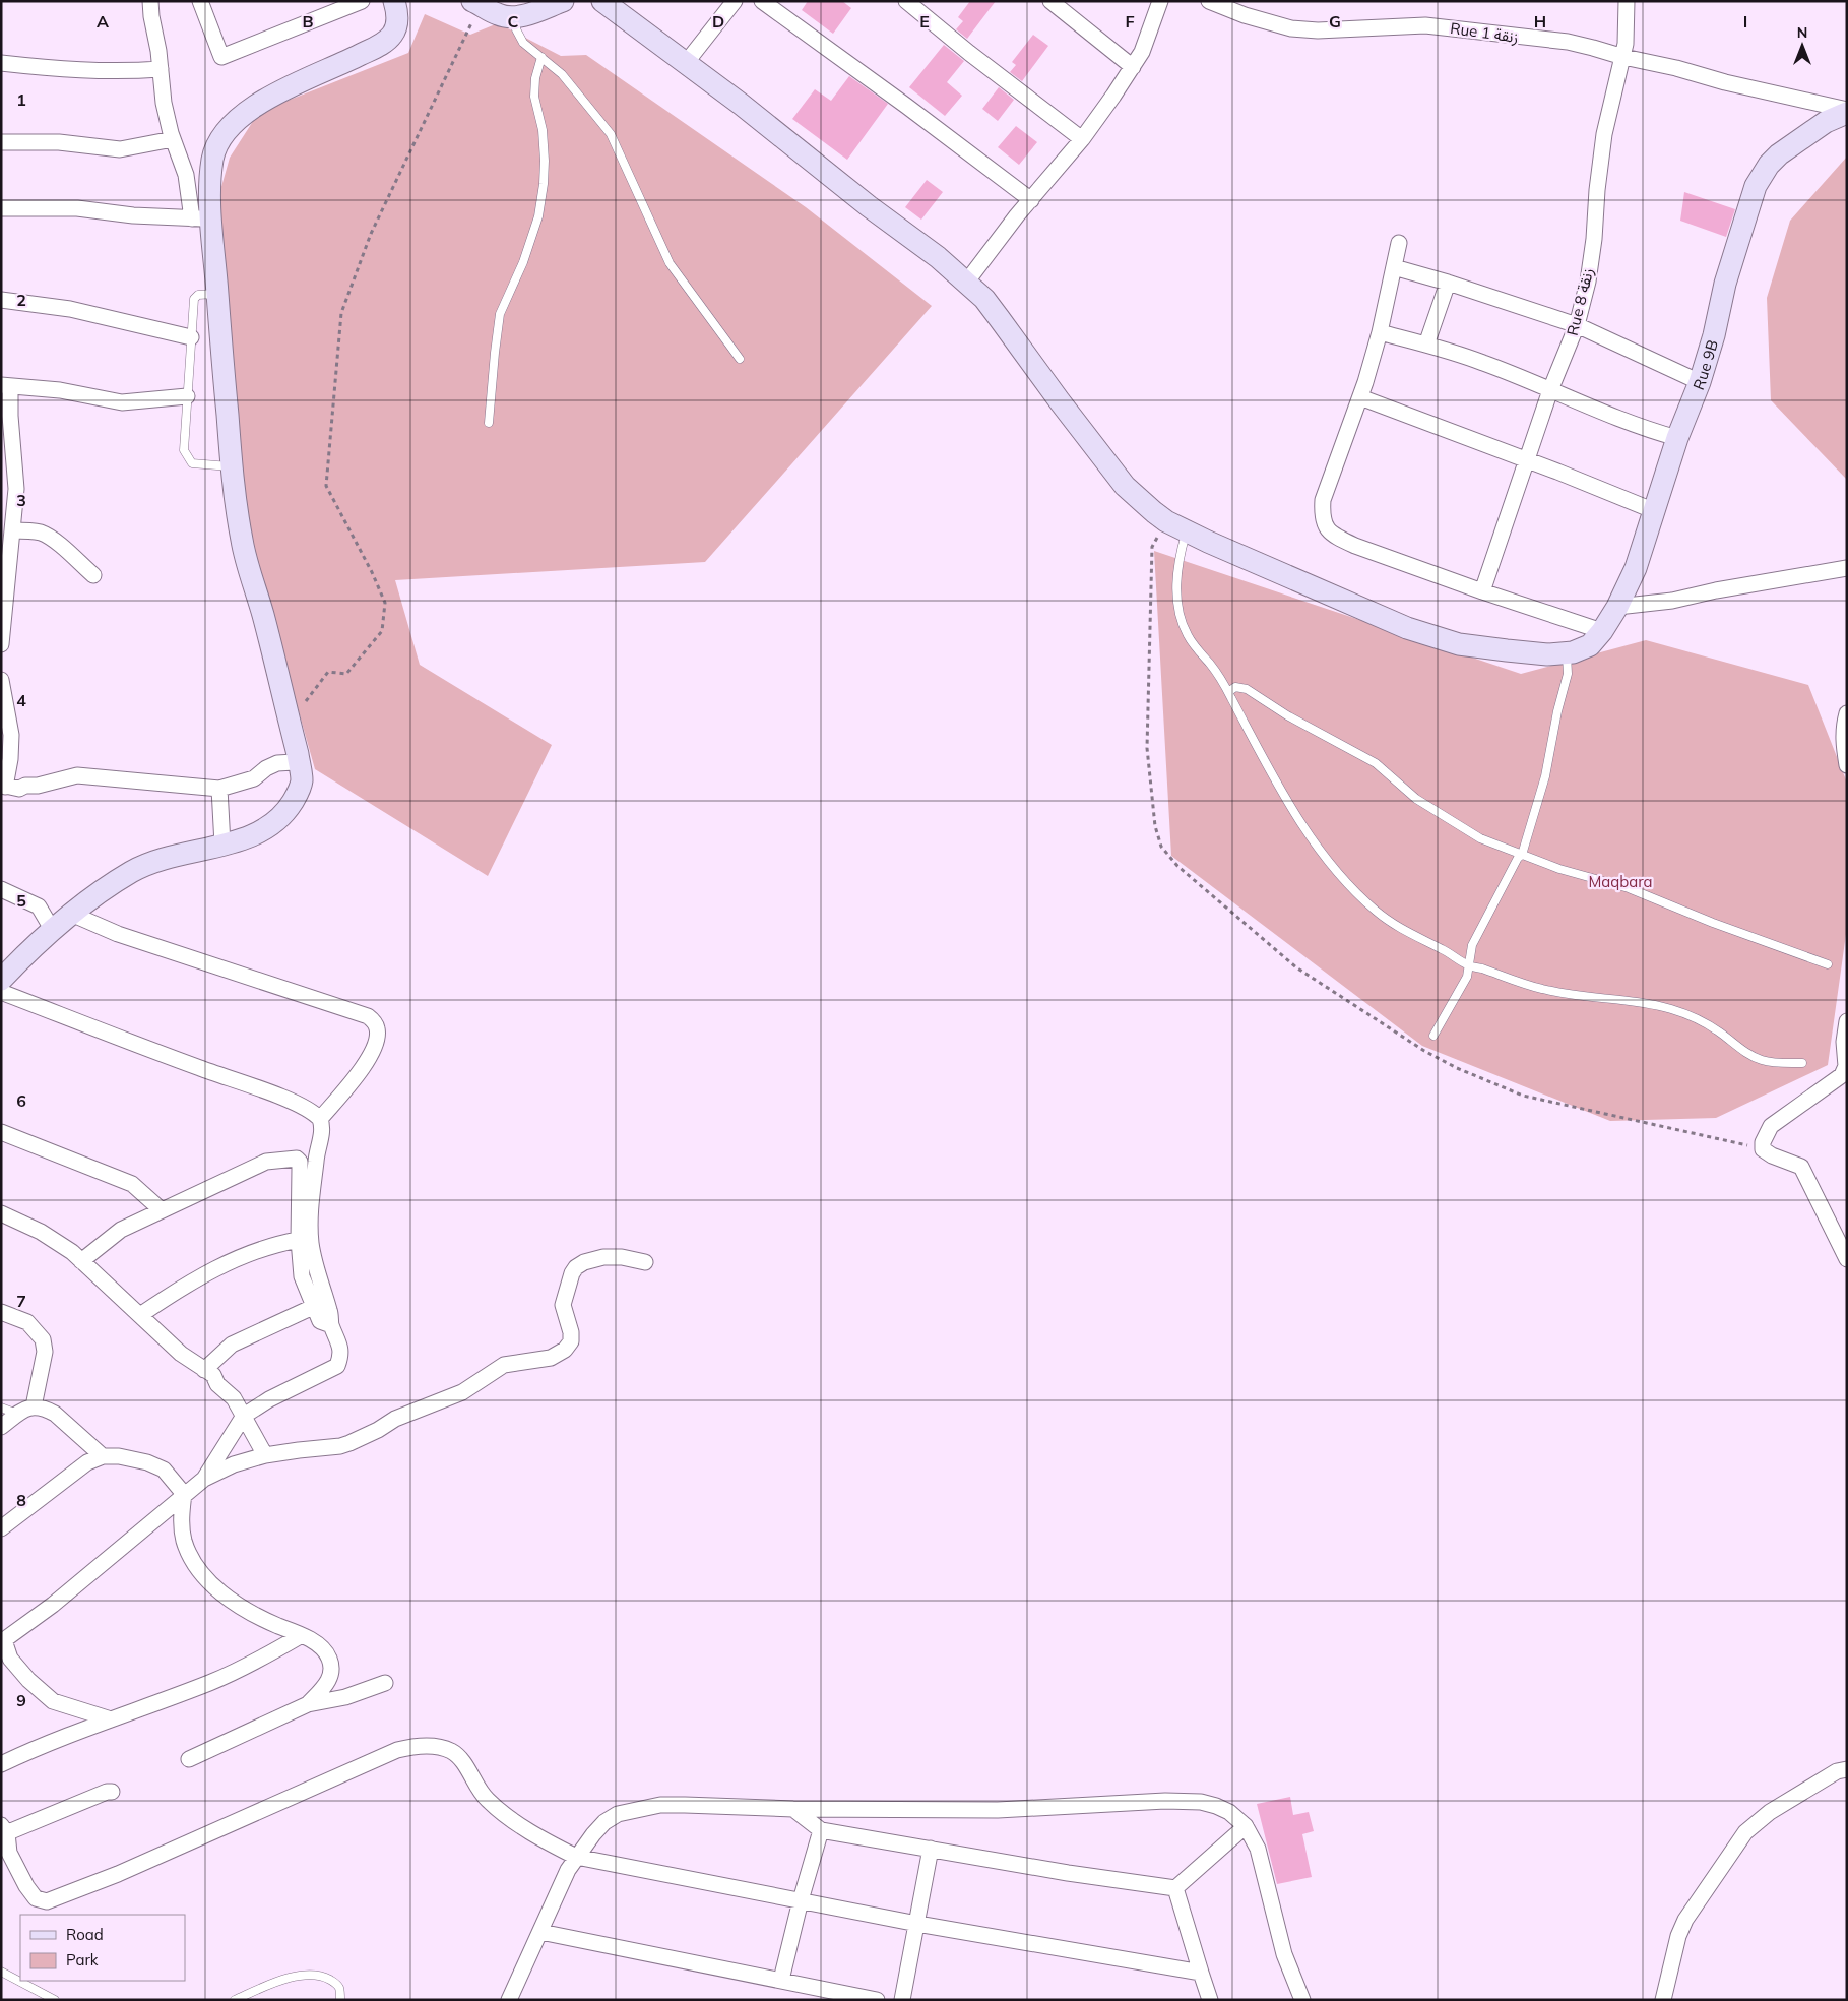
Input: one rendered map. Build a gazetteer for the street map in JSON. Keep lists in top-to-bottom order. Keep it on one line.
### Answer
{"streets":{"street":["Rue 1 زنقة","Rue 8 زنقة","Rue 9B"]},"crossings":[["Rue 1 زنقة","Rue 8 زنقة"],["Rue 1 زنقة","Rue 9B"]],"parks":["Maqbara"],"legend":["Road","Park"],"north":"top","grid":{"columns":["A","B","C","D","E","F","G","H","I"],"rows":["1","2","3","4","5","6","7","8","9"]}}
